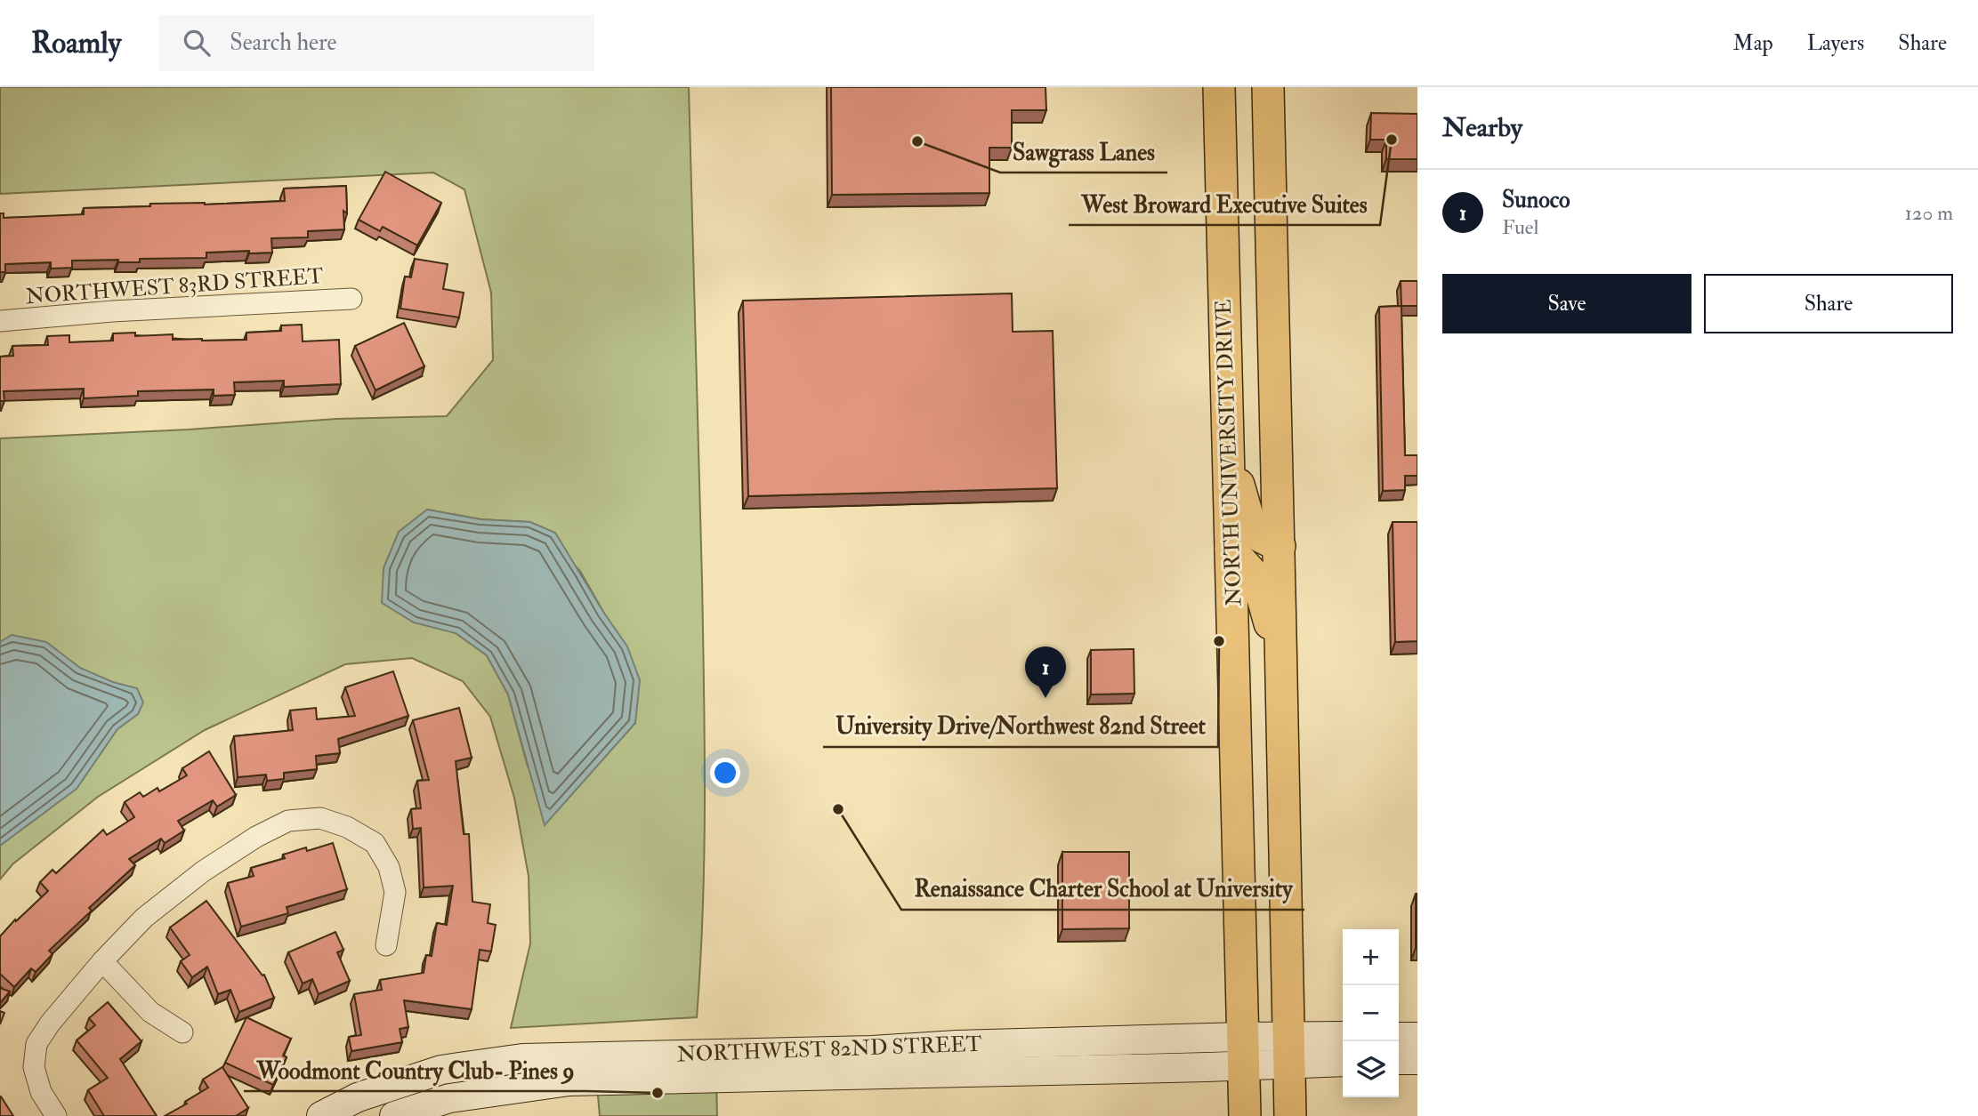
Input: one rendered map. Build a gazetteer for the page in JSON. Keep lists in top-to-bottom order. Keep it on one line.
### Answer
{"streets":{"main road":["NORTH UNIVERSITY DRIVE"],"street":["NORTHWEST 83RD STREET","NORTHWEST 82ND STREET"]},"crossings":[["NORTH UNIVERSITY DRIVE","NORTHWEST 82ND STREET"]],"places":["West Broward Executive Suites","Sawgrass Lanes","University Drive/Northwest 82nd Street","Renaissance Charter School at University","Woodmont Country Club- Pines 9"],"page":{"header":"Roamly","search":"Search here","nav":["Map","Layers","Share"],"heading":"Nearby","list":[{"mark":"1","name":"Sunoco","note":"Fuel","value":"120 m"}],"buttons":["Save","Share"],"pins":"1","map_buttons":["+","−"]}}
